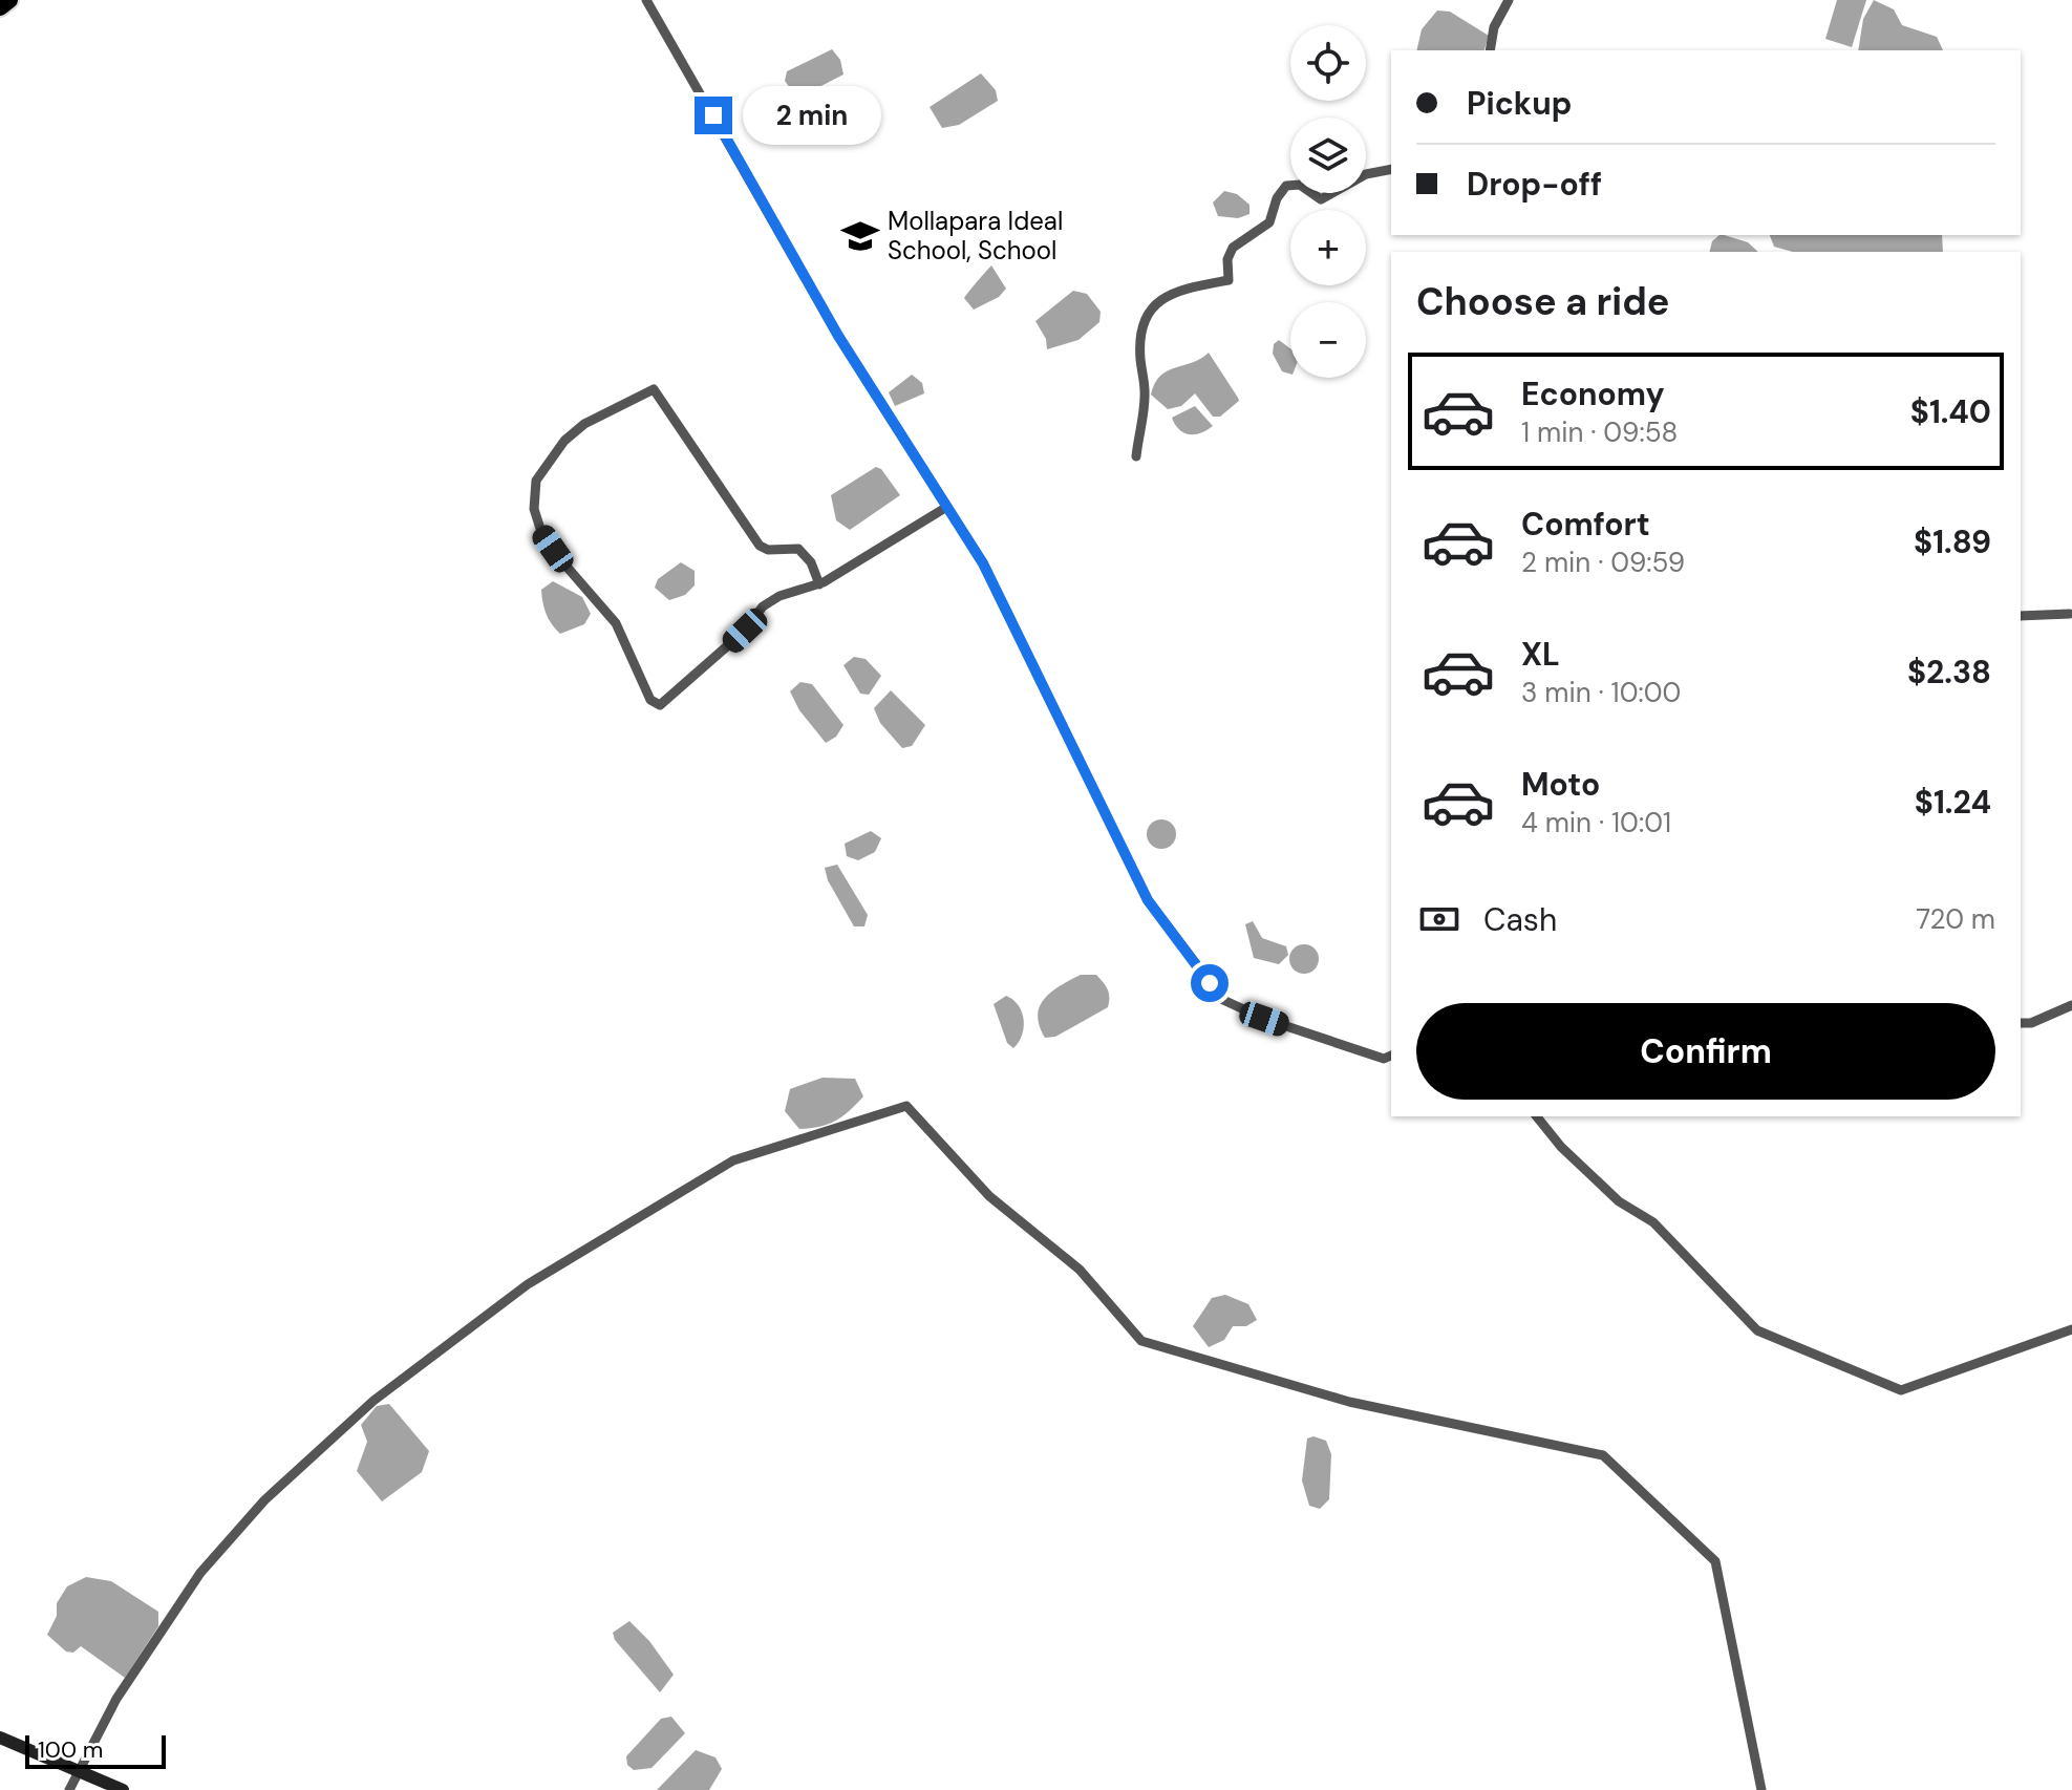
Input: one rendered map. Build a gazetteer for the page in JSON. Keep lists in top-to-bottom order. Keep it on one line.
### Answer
{"places":{"school or university":["Mollapara Ideal School, School"]},"scale_bar":"100 m","page":{"map_buttons":["+","−"],"banner":["Pickup","Drop-off"],"bubble":"2 min","heading":"Choose a ride","list":[{"name":"Economy","note":"1 min · 09:58","value":"$1.40"},{"name":"Comfort","note":"2 min · 09:59","value":"$1.89"},{"name":"XL","note":"3 min · 10:00","value":"$2.38"},{"name":"Moto","note":"4 min · 10:01","value":"$1.24"}],"pay":["Cash","720 m"],"buttons":"Confirm","scale":"100 m"}}
